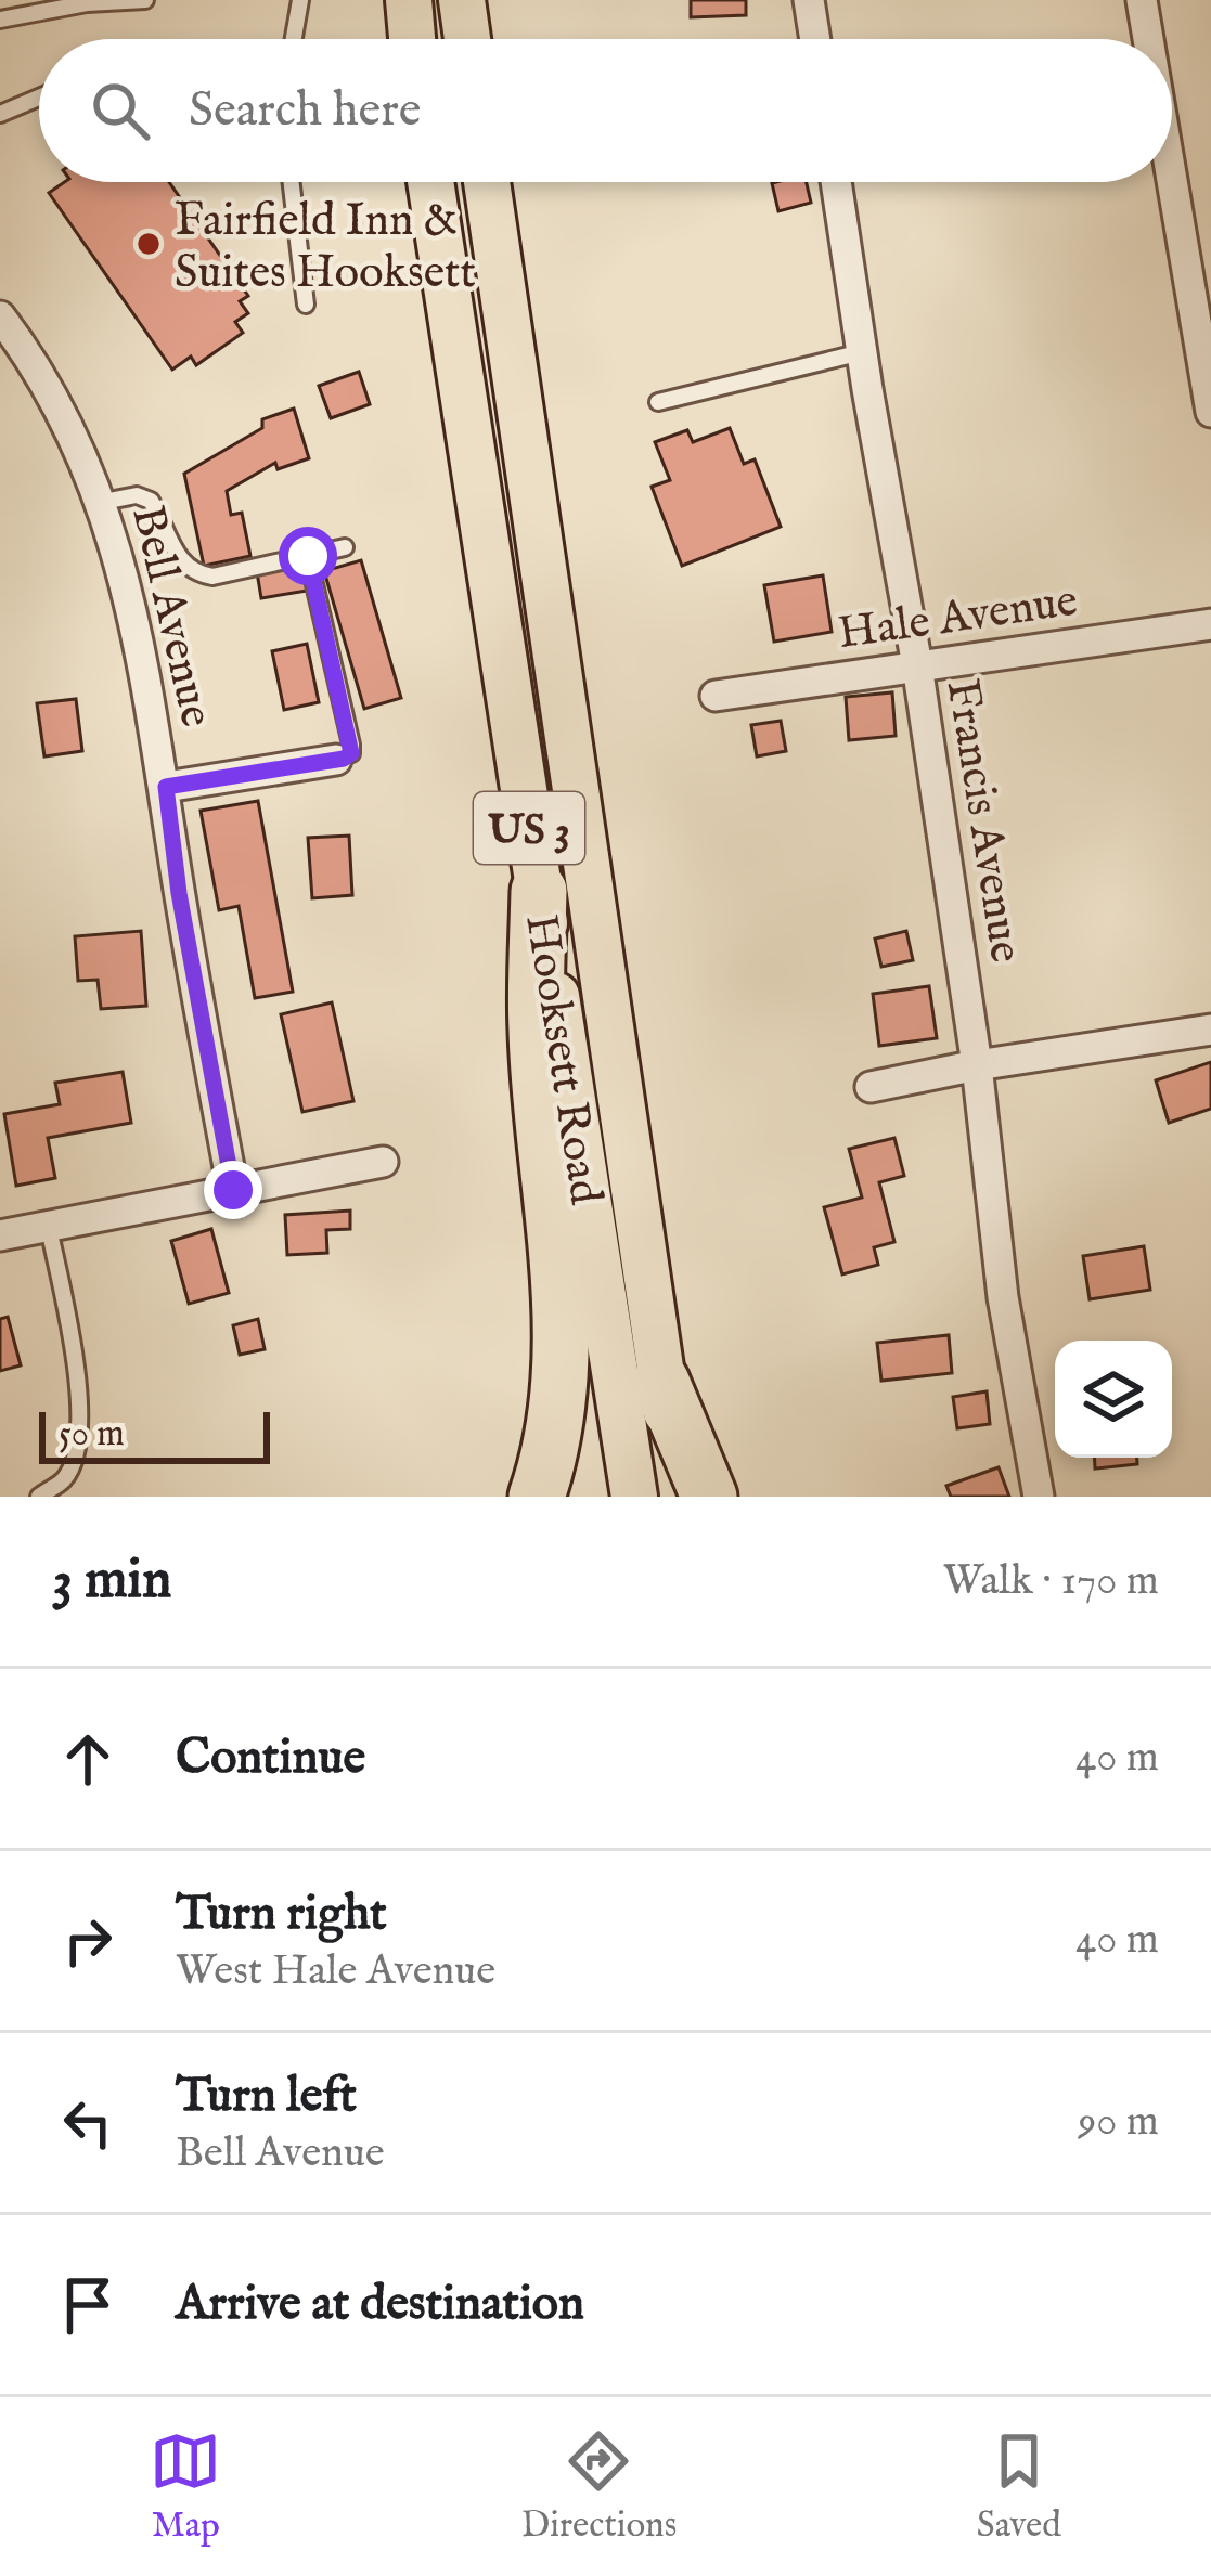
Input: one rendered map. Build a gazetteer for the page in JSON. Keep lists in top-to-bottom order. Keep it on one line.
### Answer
{"streets":{"main road":["US 3","Hooksett Road"],"street":["Hale Avenue","Bell Avenue","Francis Avenue"]},"crossings":[["Hale Avenue","Francis Avenue"]],"places":["Fairfield Inn & Suites Hooksett"],"scale_bar":"50 m","page":{"search":"Search here","scale":"50 m","heading":["3 min","Walk · 170 m"],"list":[["Continue","40 m"],["Turn right","West Hale Avenue","40 m"],["Turn left","Bell Avenue","90 m"],"Arrive at destination"],"nav":["Map","Directions","Saved"]}}
